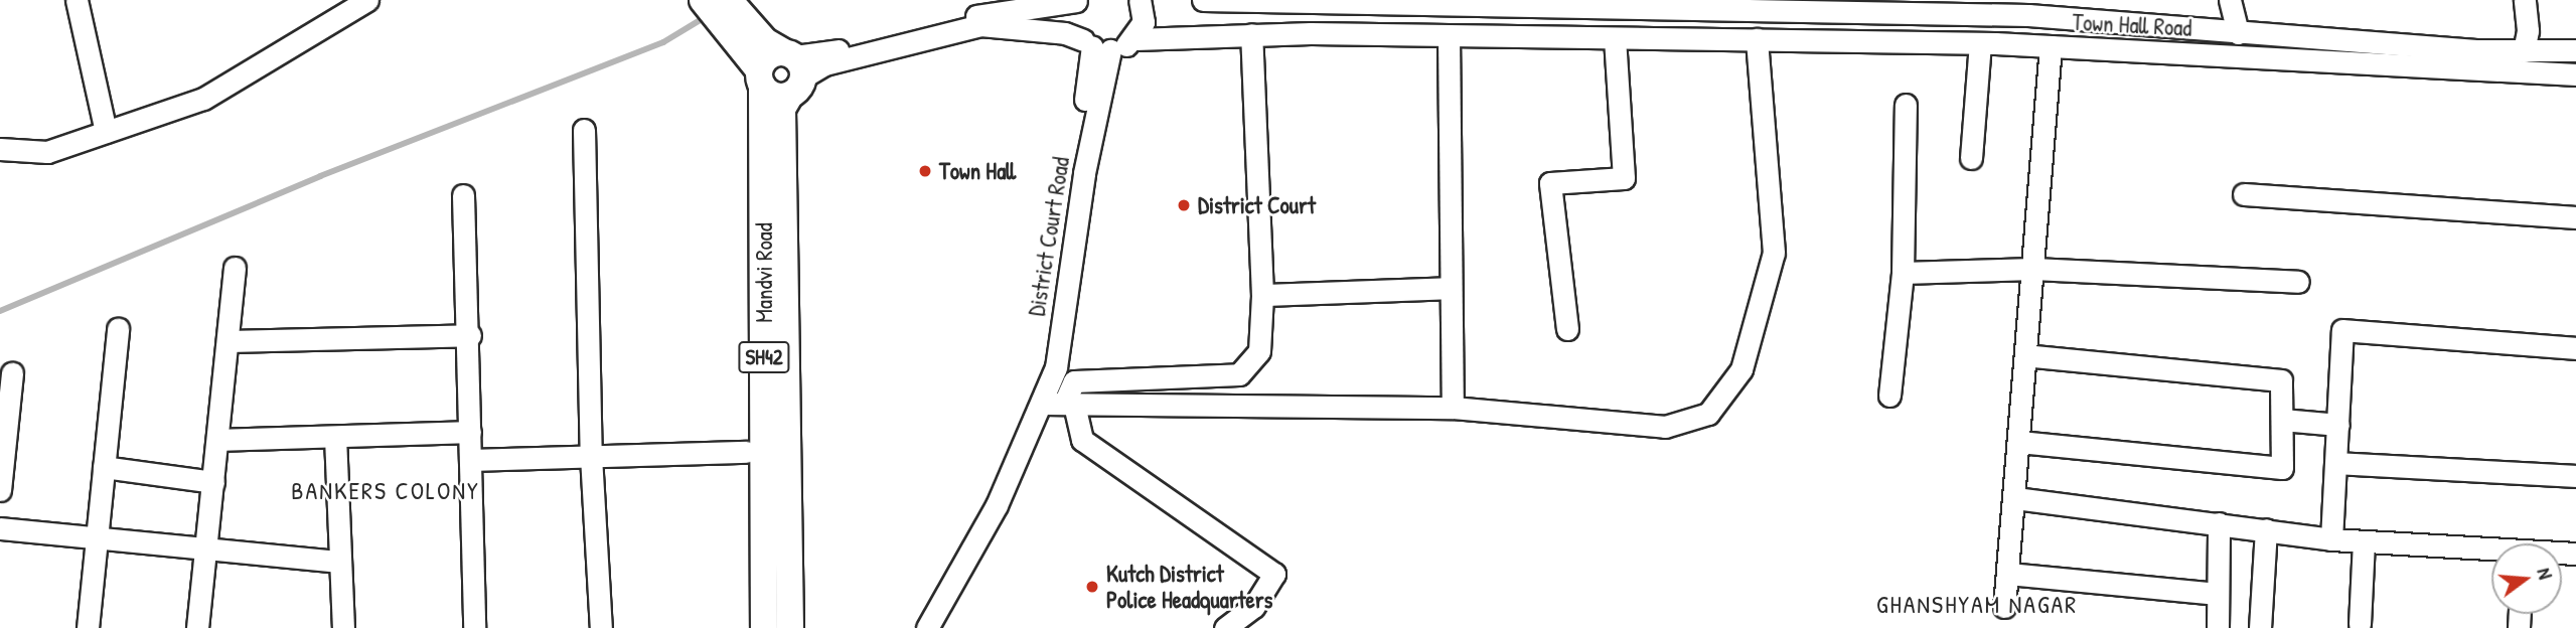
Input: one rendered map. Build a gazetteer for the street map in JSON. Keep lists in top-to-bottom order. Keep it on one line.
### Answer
{"streets":{"main road":["Mandvi Road","SH42"],"street":["Town Hall Road","District Court Road"]},"districts":["BANKERS COLONY","GHANSHYAM NAGAR"],"places":["Town Hall","District Court","Kutch District Police Headquarters"],"north":"right"}
